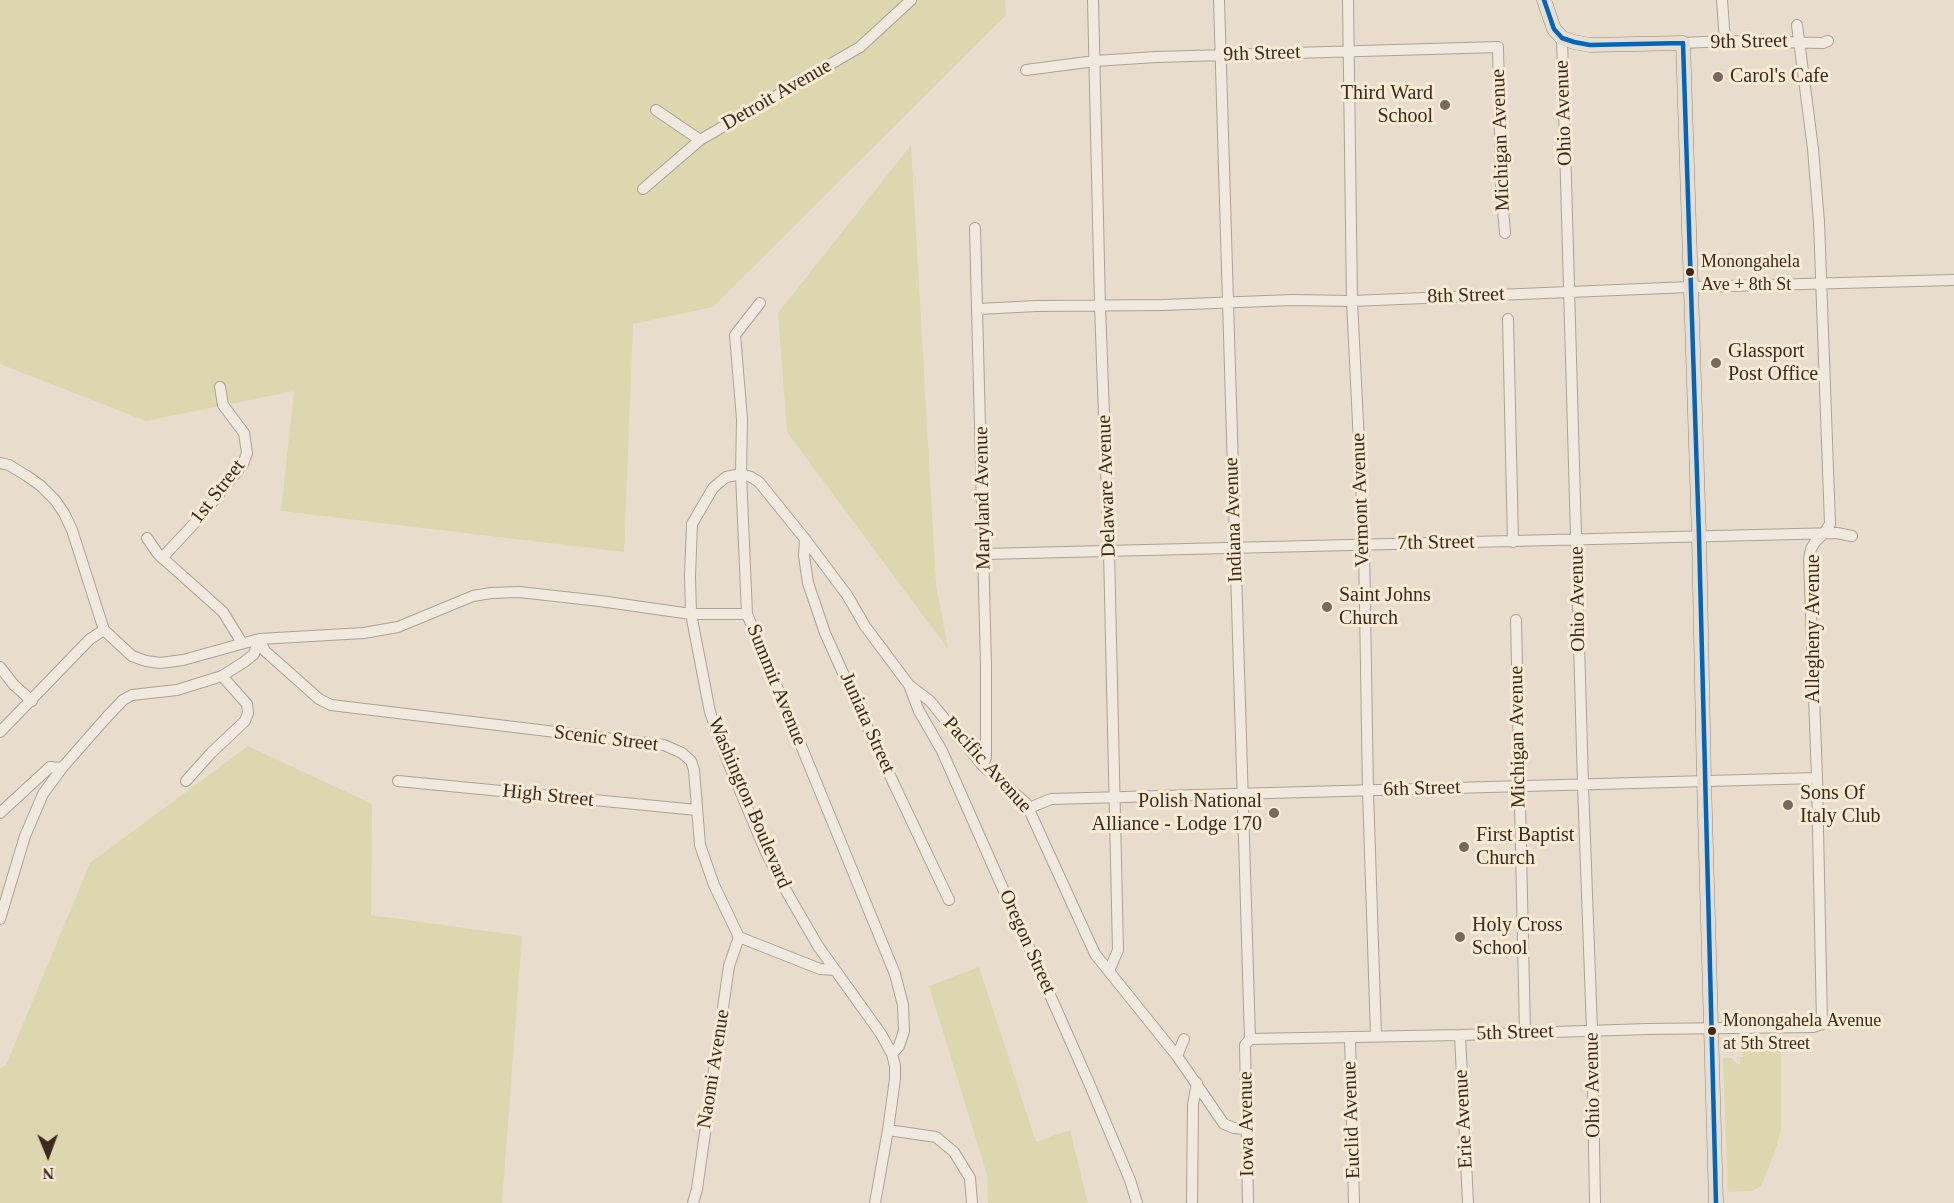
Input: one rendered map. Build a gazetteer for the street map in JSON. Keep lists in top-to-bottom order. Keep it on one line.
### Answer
{"streets":{"main road":["9th Street","Ohio Avenue"],"street":["Detroit Avenue","Michigan Avenue","8th Street","Delaware Avenue","1st Street","Maryland Avenue","Vermont Avenue","Indiana Avenue","7th Street","Allegheny Avenue","Summit Avenue","Juniata Street","Scenic Street","Pacific Avenue","6th Street","High Street","Washington Boulevard","Oregon Street","5th Street","Naomi Avenue","Erie Avenue","Euclid Avenue","Iowa Avenue"]},"crossings":[["9th Street","Ohio Avenue"],["9th Street","Michigan Avenue"],["9th Street","Delaware Avenue"],["9th Street","Vermont Avenue"],["9th Street","Indiana Avenue"],["9th Street","Allegheny Avenue"],["Ohio Avenue","8th Street"],["Ohio Avenue","7th Street"],["Ohio Avenue","6th Street"],["Ohio Avenue","5th Street"],["Michigan Avenue","6th Street"],["Michigan Avenue","5th Street"],["8th Street","Delaware Avenue"],["8th Street","Maryland Avenue"],["8th Street","Vermont Avenue"],["8th Street","Indiana Avenue"],["8th Street","Allegheny Avenue"],["Delaware Avenue","7th Street"],["Delaware Avenue","Pacific Avenue"],["Delaware Avenue","6th Street"],["Maryland Avenue","7th Street"],["Maryland Avenue","Pacific Avenue"],["Vermont Avenue","7th Street"],["Vermont Avenue","6th Street"],["Vermont Avenue","5th Street"],["Indiana Avenue","7th Street"],["Indiana Avenue","6th Street"],["Indiana Avenue","5th Street"],["Indiana Avenue","Iowa Avenue"],["7th Street","Allegheny Avenue"],["Allegheny Avenue","6th Street"],["Allegheny Avenue","5th Street"],["Summit Avenue","Pacific Avenue"],["Summit Avenue","Washington Boulevard"],["Juniata Street","Pacific Avenue"],["Scenic Street","High Street"],["Scenic Street","Naomi Avenue"],["Pacific Avenue","6th Street"],["Pacific Avenue","Oregon Street"],["Pacific Avenue","Iowa Avenue"],["5th Street","Erie Avenue"],["5th Street","Euclid Avenue"],["5th Street","Iowa Avenue"]],"places":["Carol's Cafe","Third Ward School","Monongahela Ave + 8th St","Glassport Post Office","Saint Johns Church","Sons Of Italy Club","Polish National Alliance - Lodge 170","First Baptist Church","Holy Cross School","Monongahela Avenue at 5th Street"],"north":"bottom"}
